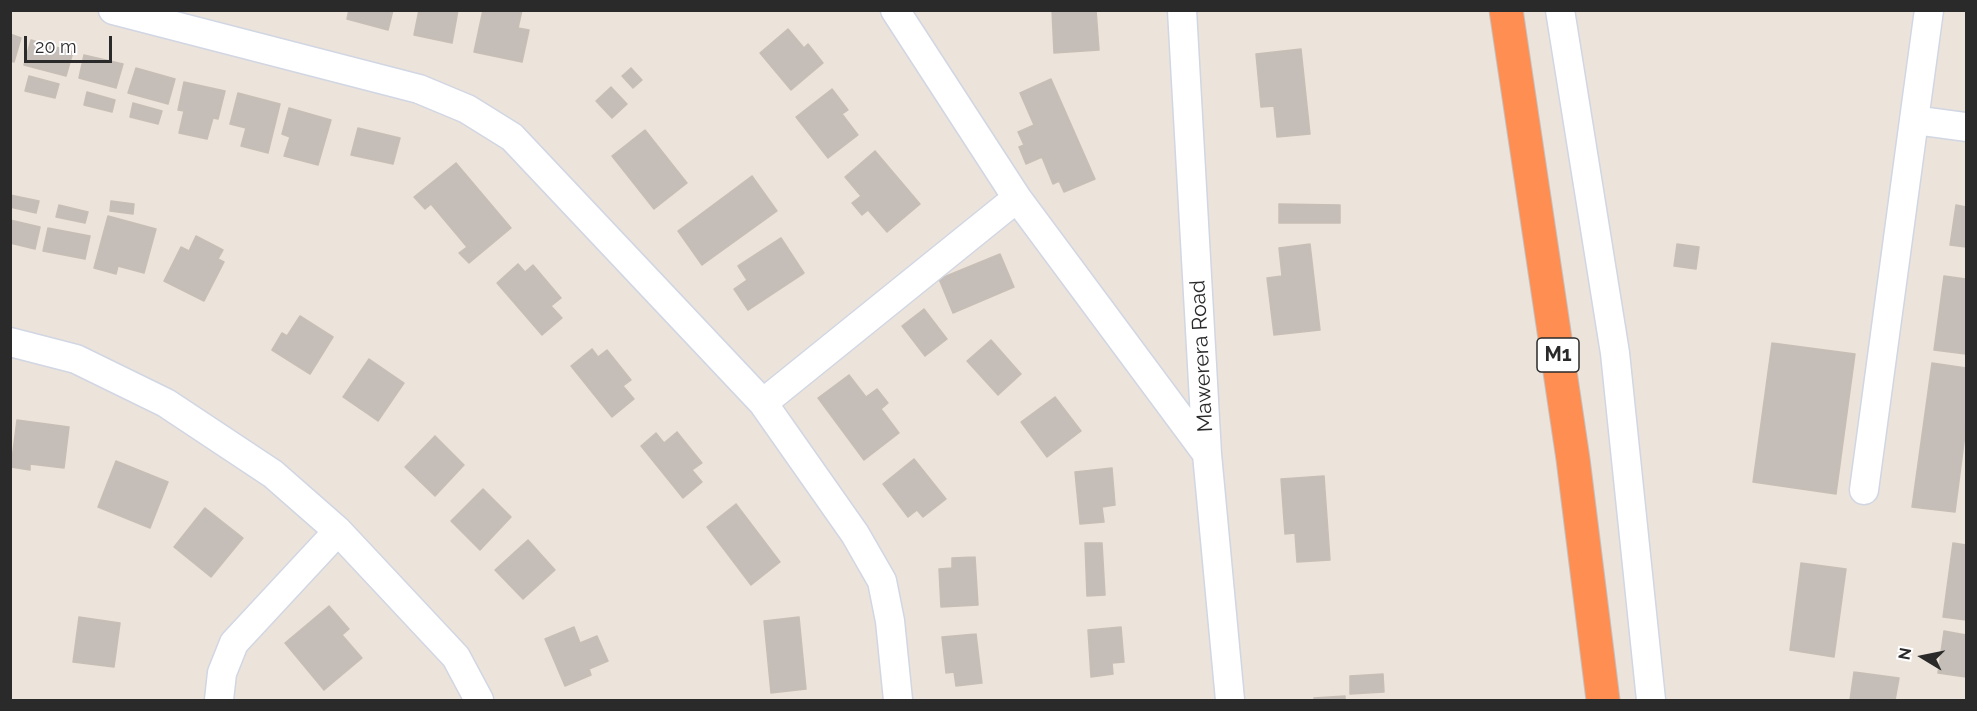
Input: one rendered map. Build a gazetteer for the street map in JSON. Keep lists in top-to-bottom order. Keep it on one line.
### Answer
{"streets":{"highway":["M1"],"street":["Mawerera Road"]},"scale_bar":"20 m","north":"left"}
